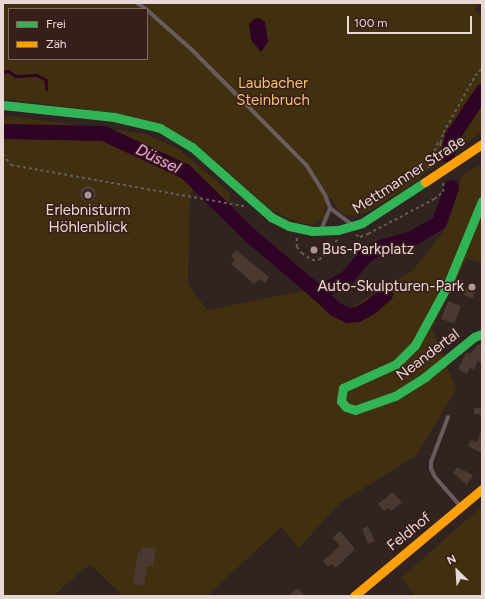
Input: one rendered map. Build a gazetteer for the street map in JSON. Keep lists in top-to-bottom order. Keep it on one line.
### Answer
{"streets":{"main road":["Mettmanner Straße","Neandertal","Feldhof"]},"water":["Düssel"],"parks":["Laubacher Steinbruch"],"places":["Erlebnisturm Höhlenblick","Bus-Parkplatz","Auto-Skulpturen-Park"],"legend":["Frei","Zäh"],"scale_bar":"100 m","north":"top left"}
